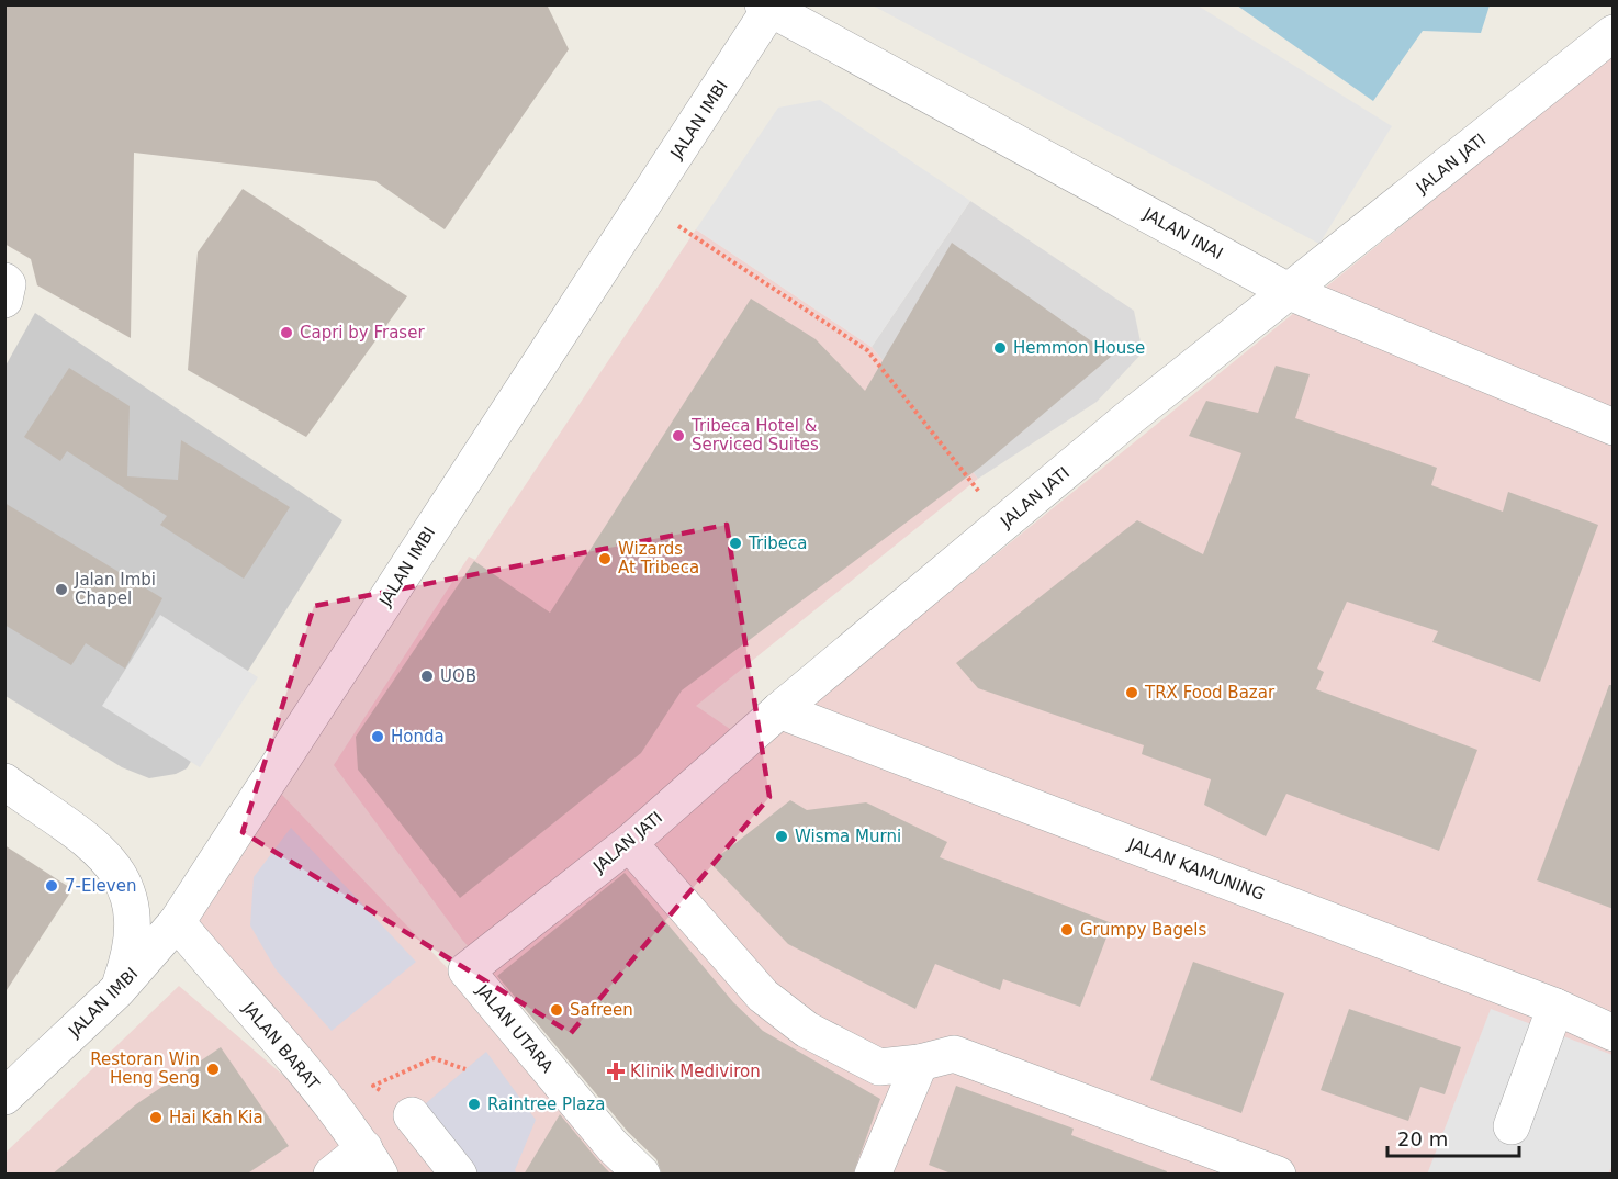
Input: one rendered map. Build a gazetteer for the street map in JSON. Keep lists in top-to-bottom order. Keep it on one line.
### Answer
{"streets":{"street":["JALAN IMBI","JALAN JATI","JALAN INAI","JALAN KAMUNING","JALAN UTARA","JALAN BARAT"]},"crossings":[["JALAN IMBI","JALAN INAI"],["JALAN IMBI","JALAN BARAT"],["JALAN JATI","JALAN INAI"],["JALAN JATI","JALAN KAMUNING"],["JALAN JATI","JALAN UTARA"]],"places":{"other":["Capri by Fraser","Hemmon House","Tribeca Hotel & Serviced Suites","Tribeca","Wizards At Tribeca","Jalan Imbi Chapel","UOB","TRX Food Bazar","Honda","Wisma Murni","7-Eleven","Grumpy Bagels","Safreen","Restoran Win Heng Seng","Raintree Plaza","Hai Kah Kia"],"health":["Klinik Mediviron"]},"scale_bar":"20 m"}
